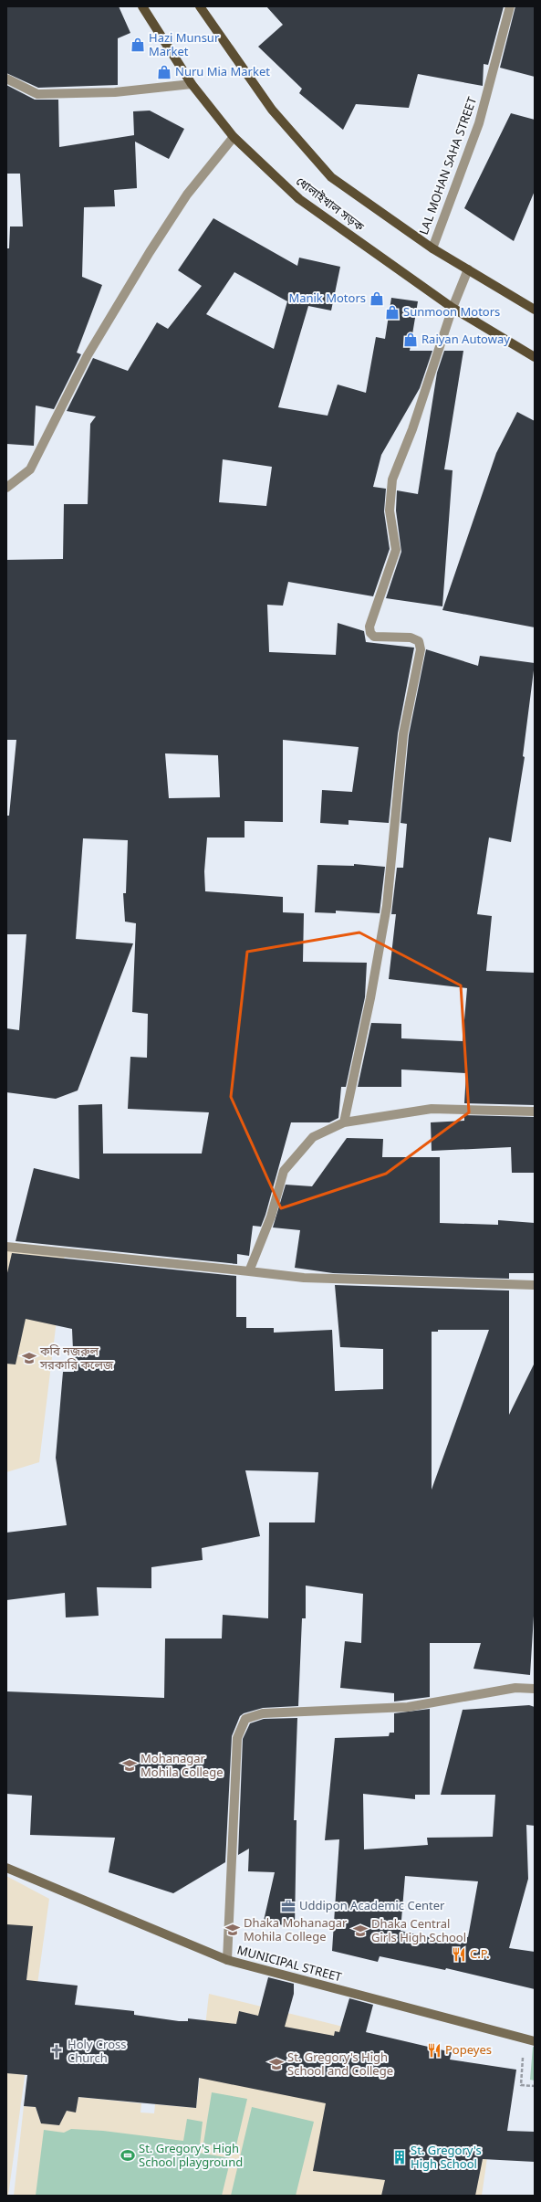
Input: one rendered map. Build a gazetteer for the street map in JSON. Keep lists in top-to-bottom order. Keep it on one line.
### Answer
{"streets":{"main road":["ধোলাইখাল সড়ক"],"street":["LAL MOHAN SAHA STREET","MUNICIPAL STREET"]},"crossings":[["LAL MOHAN SAHA STREET","ধোলাইখাল সড়ক"]],"places":{"shop":["Hazi Munsur Market","Nuru Mia Market","Manik Motors","Sunmoon Motors","Raiyan Autoway"],"school or university":["কবি নজরুল সরকারি কলেজ","Mohanagar Mohila College","Dhaka Mohanagar Mohila College","Dhaka Central Girls High School","St. Gregory's High School and College"],"office":["Uddipon Academic Center"],"restaurant":["C.P.","Popeyes"],"church":["Holy Cross Church"],"sports":["St. Gregory's High School playground"],"building":["St. Gregory's High School"]}}
